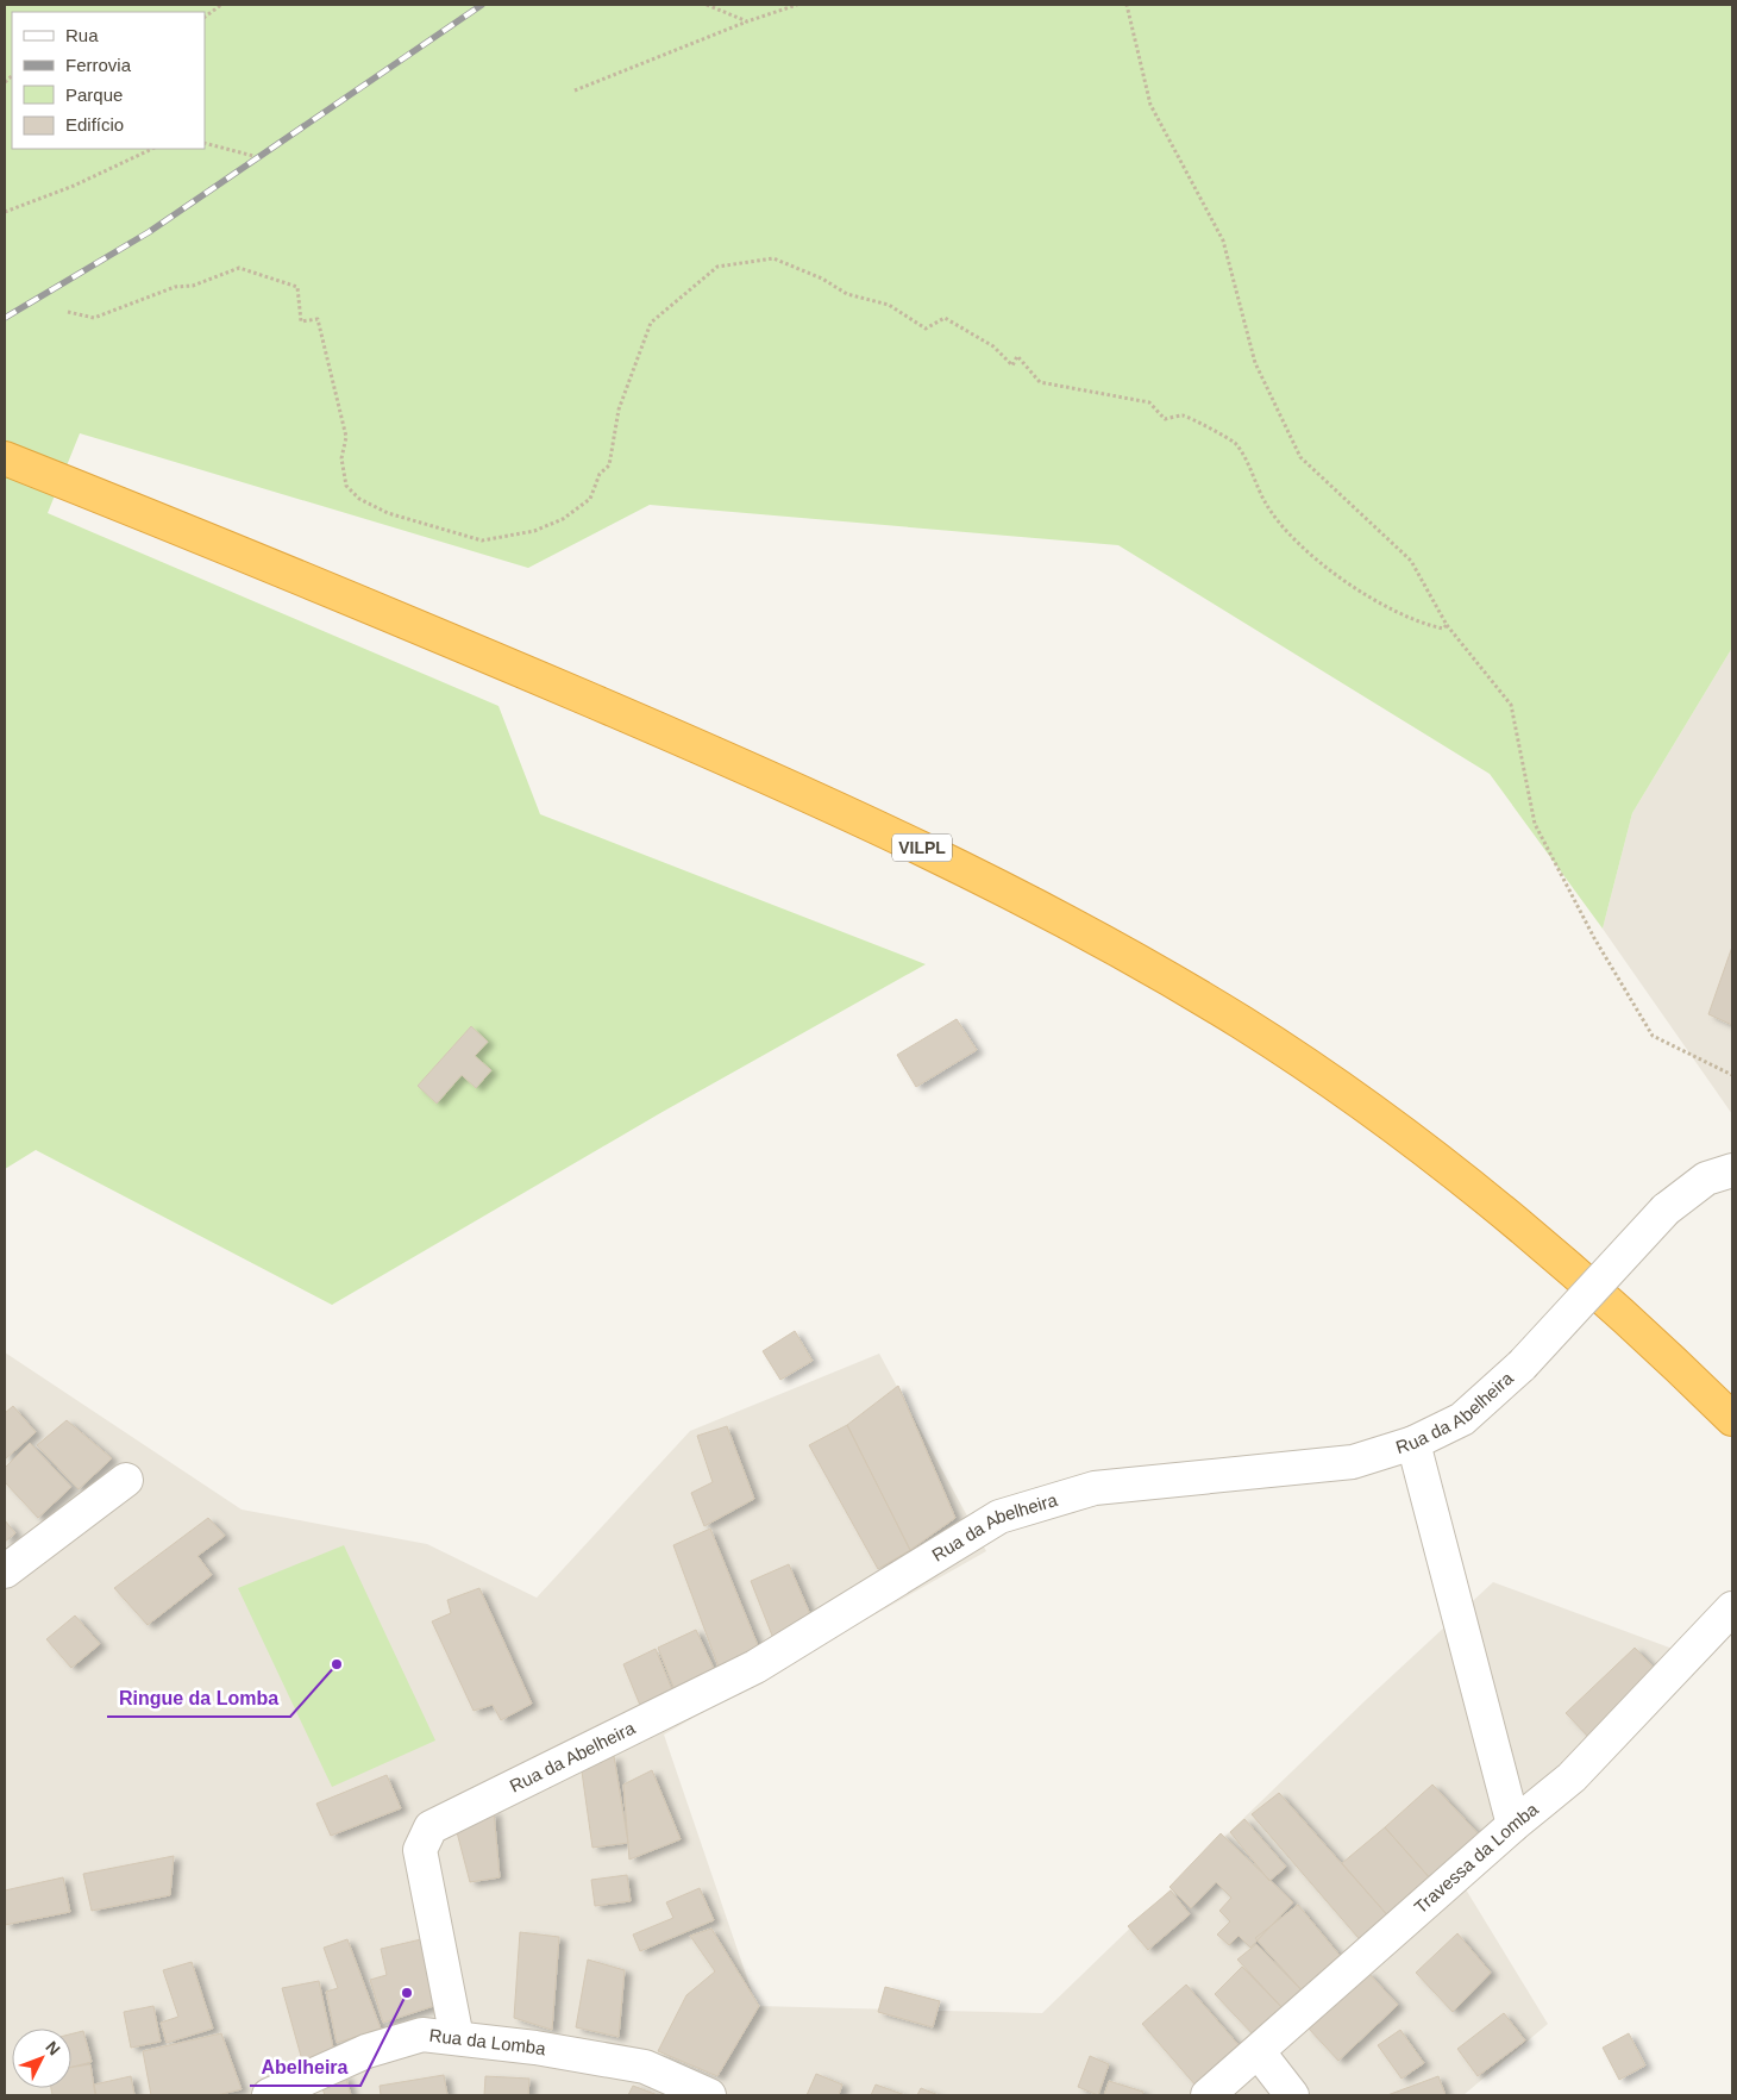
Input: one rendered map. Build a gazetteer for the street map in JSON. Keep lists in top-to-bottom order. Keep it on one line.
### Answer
{"streets":{"highway":["VILPL"],"street":["Rua da Abelheira","Travessa da Lomba","Rua da Lomba"]},"crossings":[["Rua da Abelheira","Rua da Lomba"]],"places":["Ringue da Lomba","Abelheira"],"legend":["Rua","Ferrovia","Parque","Edifício"],"north":"top right"}
